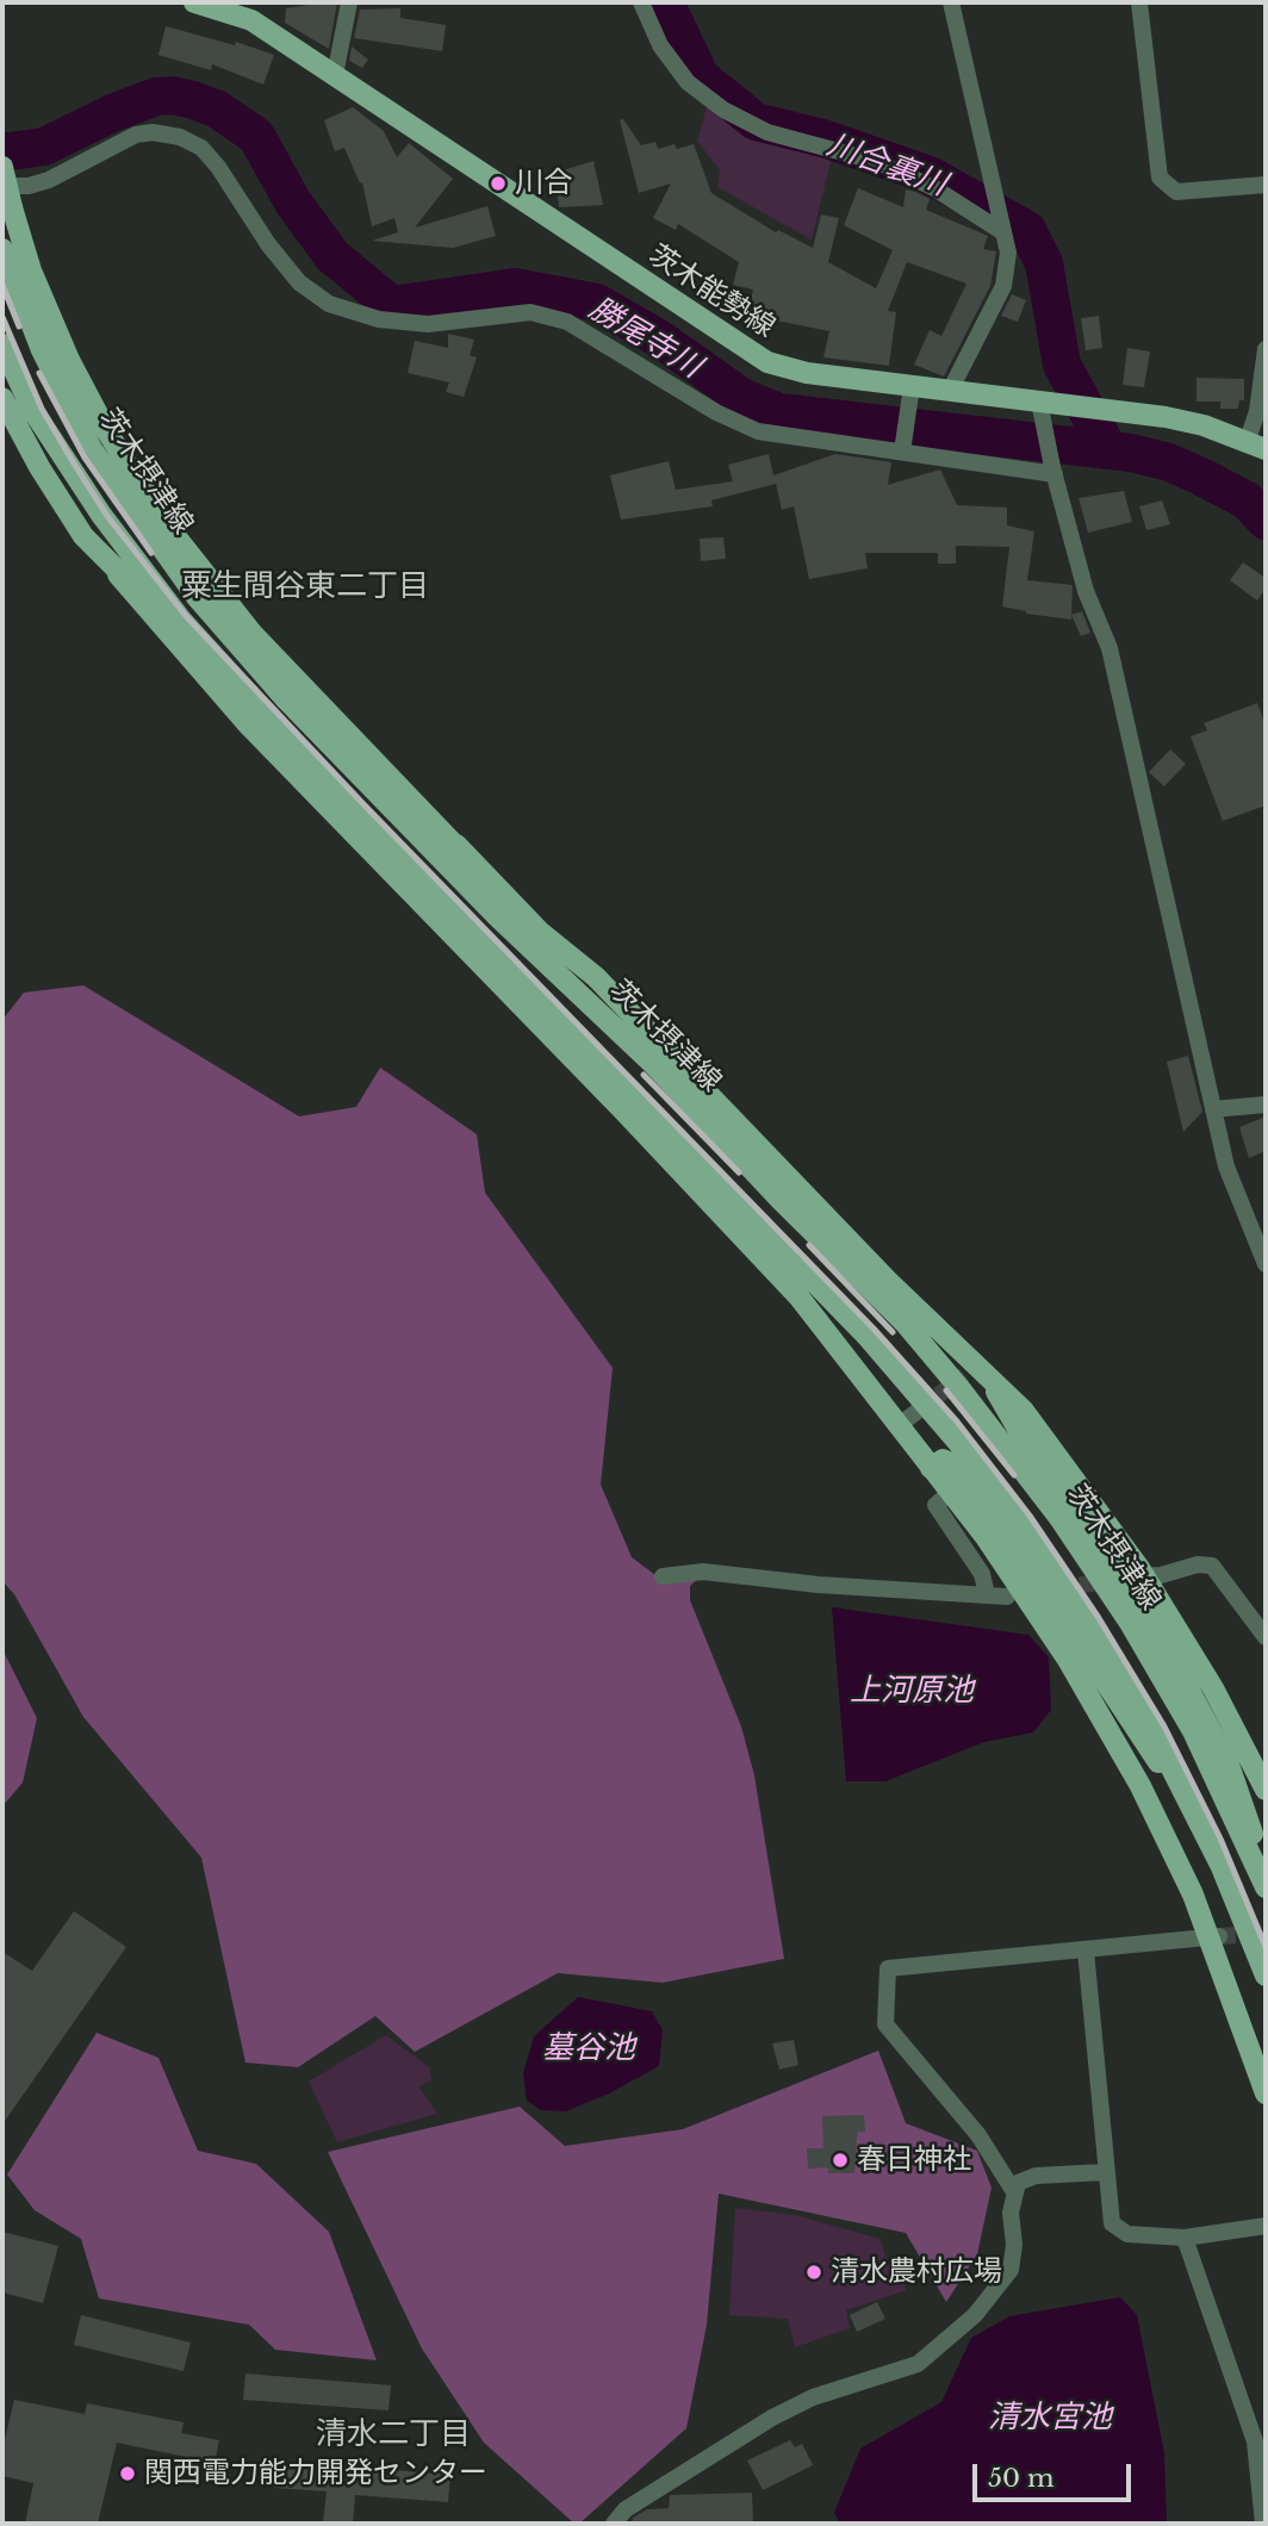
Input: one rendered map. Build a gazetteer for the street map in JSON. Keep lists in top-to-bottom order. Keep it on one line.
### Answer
{"streets":{"main road":["茨木能勢線","茨木摂津線"]},"districts":["粟生間谷東二丁目","清水二丁目"],"water":["川合裏川","勝尾寺川","上河原池","墓谷池","清水宮池"],"places":["川合","春日神社","清水農村広場","関西電力能力開発センター"],"scale_bar":"50 m"}
